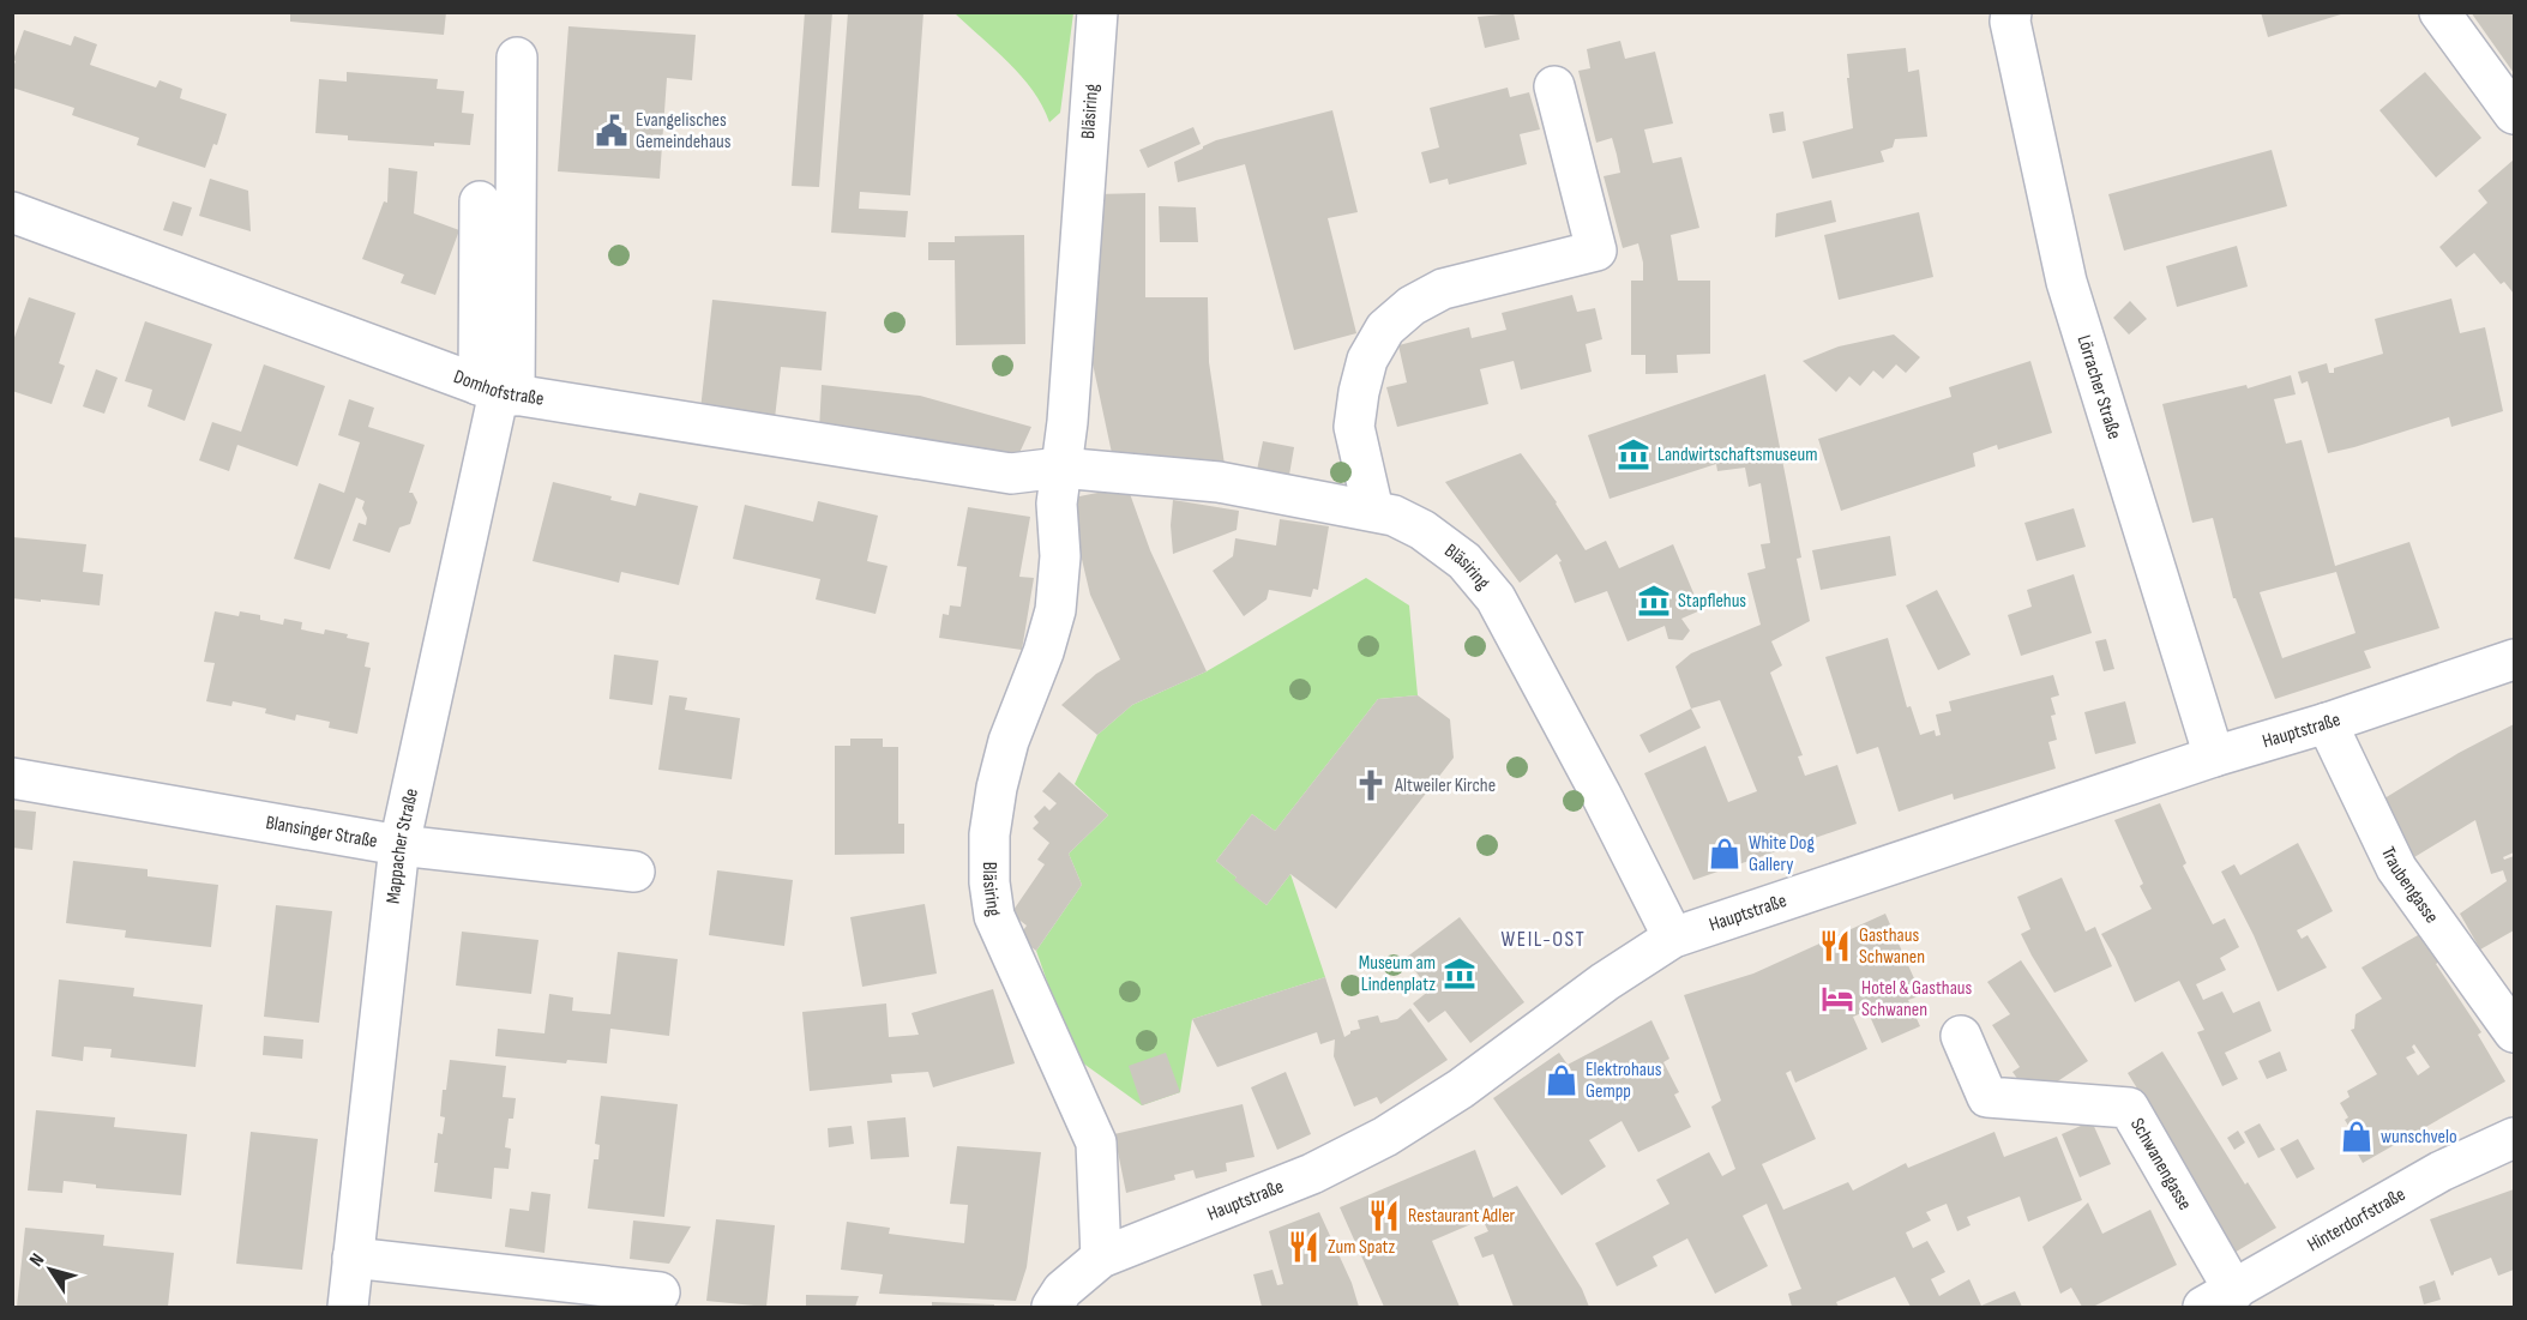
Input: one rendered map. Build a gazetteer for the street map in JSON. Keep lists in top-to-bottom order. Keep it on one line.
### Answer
{"streets":{"street":["Bläsiring","Domhofstraße","Lörracher Straße","Hauptstraße","Blansinger Straße","Mappacher Straße","Traubengasse","Schwanengasse","Hinterdorfstraße"]},"crossings":[["Bläsiring","Domhofstraße"],["Bläsiring","Hauptstraße"],["Domhofstraße","Mappacher Straße"],["Lörracher Straße","Hauptstraße"],["Hauptstraße","Traubengasse"],["Blansinger Straße","Mappacher Straße"],["Schwanengasse","Hinterdorfstraße"]],"districts":["WEIL-OST"],"places":{"public building":["Evangelisches Gemeindehaus"],"museum":["Landwirtschaftsmuseum","Stapflehus","Museum am Lindenplatz"],"church":["Altweiler Kirche"],"shop":["White Dog Gallery","Elektrohaus Gempp","wunschvelo"],"restaurant":["Gasthaus Schwanen","Restaurant Adler","Zum Spatz"],"hotel":["Hotel & Gasthaus Schwanen"]},"north":"top left"}
